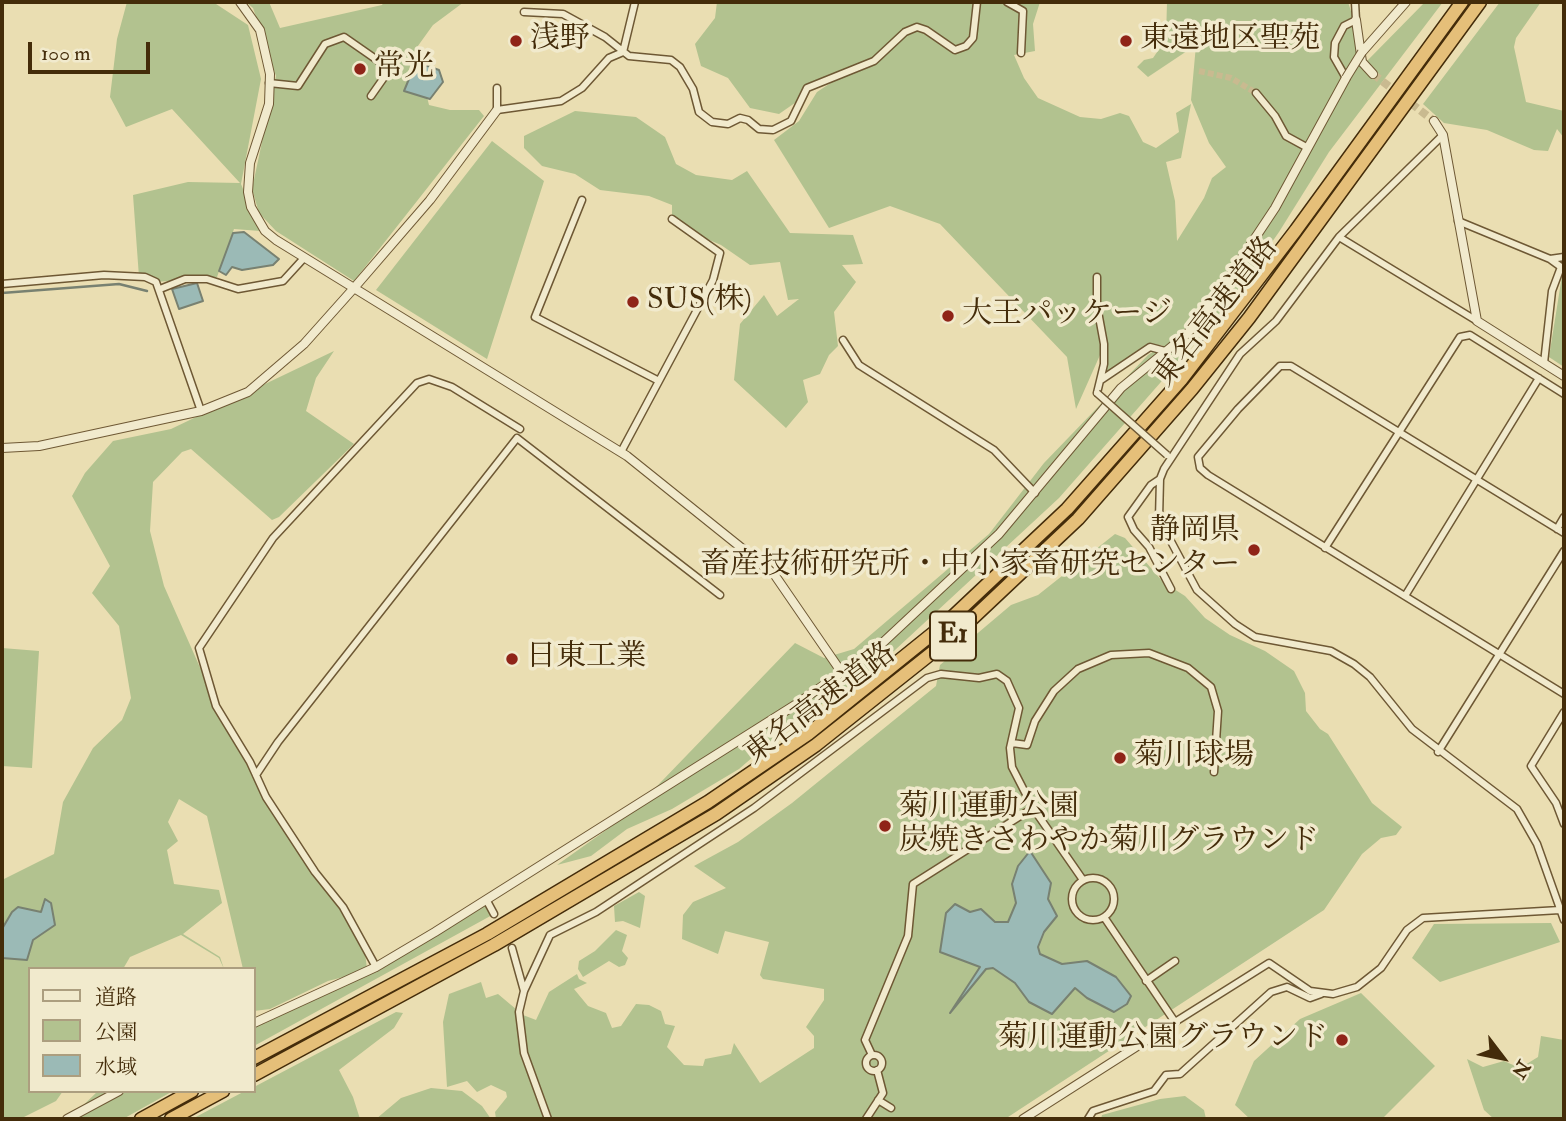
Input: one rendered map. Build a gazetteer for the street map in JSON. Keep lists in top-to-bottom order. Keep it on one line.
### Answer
{"streets":{"highway":["東名高速道路","E1"]},"places":["浅野","東遠地区聖苑","常光","SUS(株)","大王パッケージ","静岡県 畜産技術研究所・中小家畜研究センター","日東工業","菊川球場","菊川運動公園 炭焼きさわやか菊川グラウンド","菊川運動公園グラウンド"],"legend":["道路","公園","水域"],"scale_bar":"100 m","north":"bottom right"}
